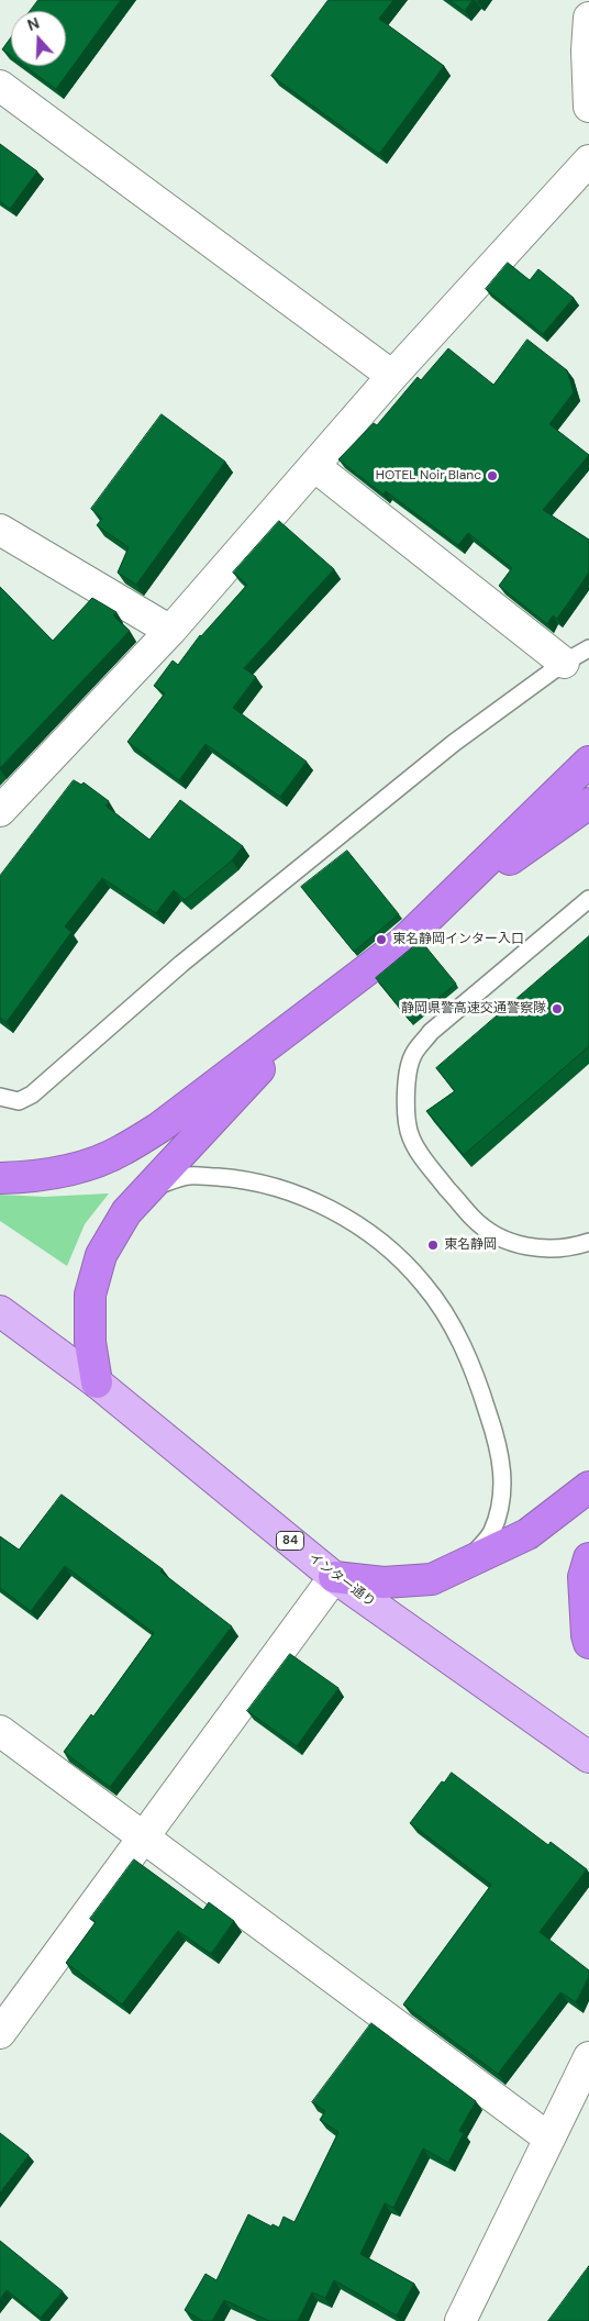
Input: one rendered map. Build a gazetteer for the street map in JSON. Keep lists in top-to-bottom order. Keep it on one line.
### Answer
{"streets":{"main road":["84","インター通り"]},"places":["HOTEL Noir Blanc","東名静岡インター入口","静岡県警高速交通警察隊","東名静岡"],"north":"top"}
